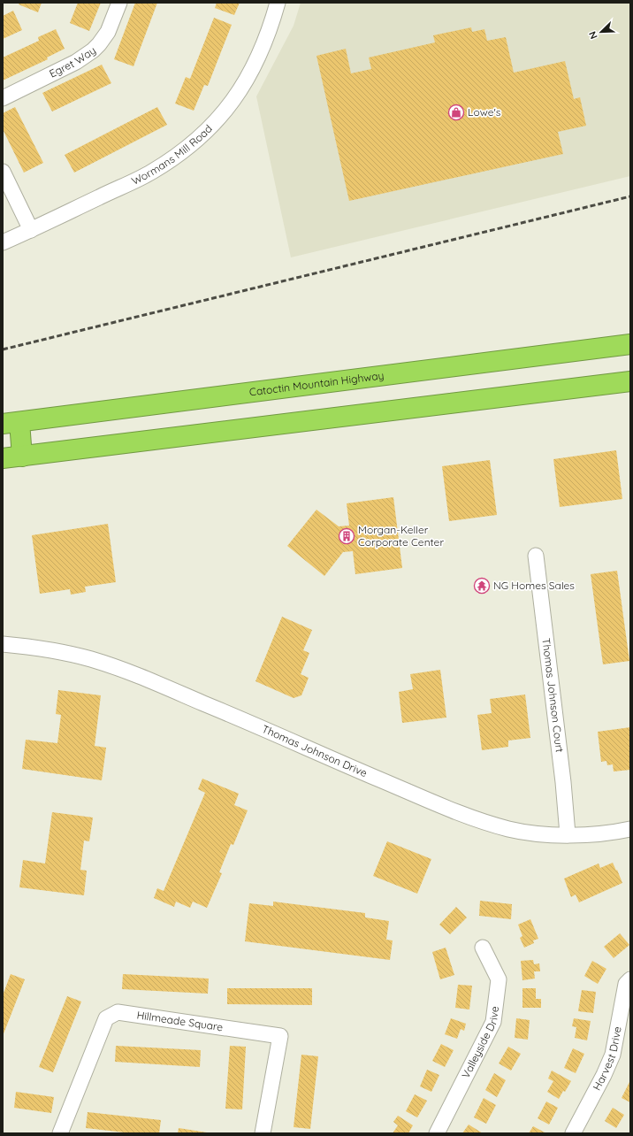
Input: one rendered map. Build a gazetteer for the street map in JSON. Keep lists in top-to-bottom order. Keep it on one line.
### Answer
{"streets":{"highway":["Catoctin Mountain Highway"],"street":["Egret Way","Wormans Mill Road","Thomas Johnson Court","Thomas Johnson Drive","Hillmeade Square","Valleyside Drive","Harvest Drive"]},"crossings":[["Thomas Johnson Court","Thomas Johnson Drive"]],"places":{"shop":["Lowe's"],"building":["Morgan-Keller Corporate Center"],"temple":["NG Homes Sales"]},"north":"bottom left"}
